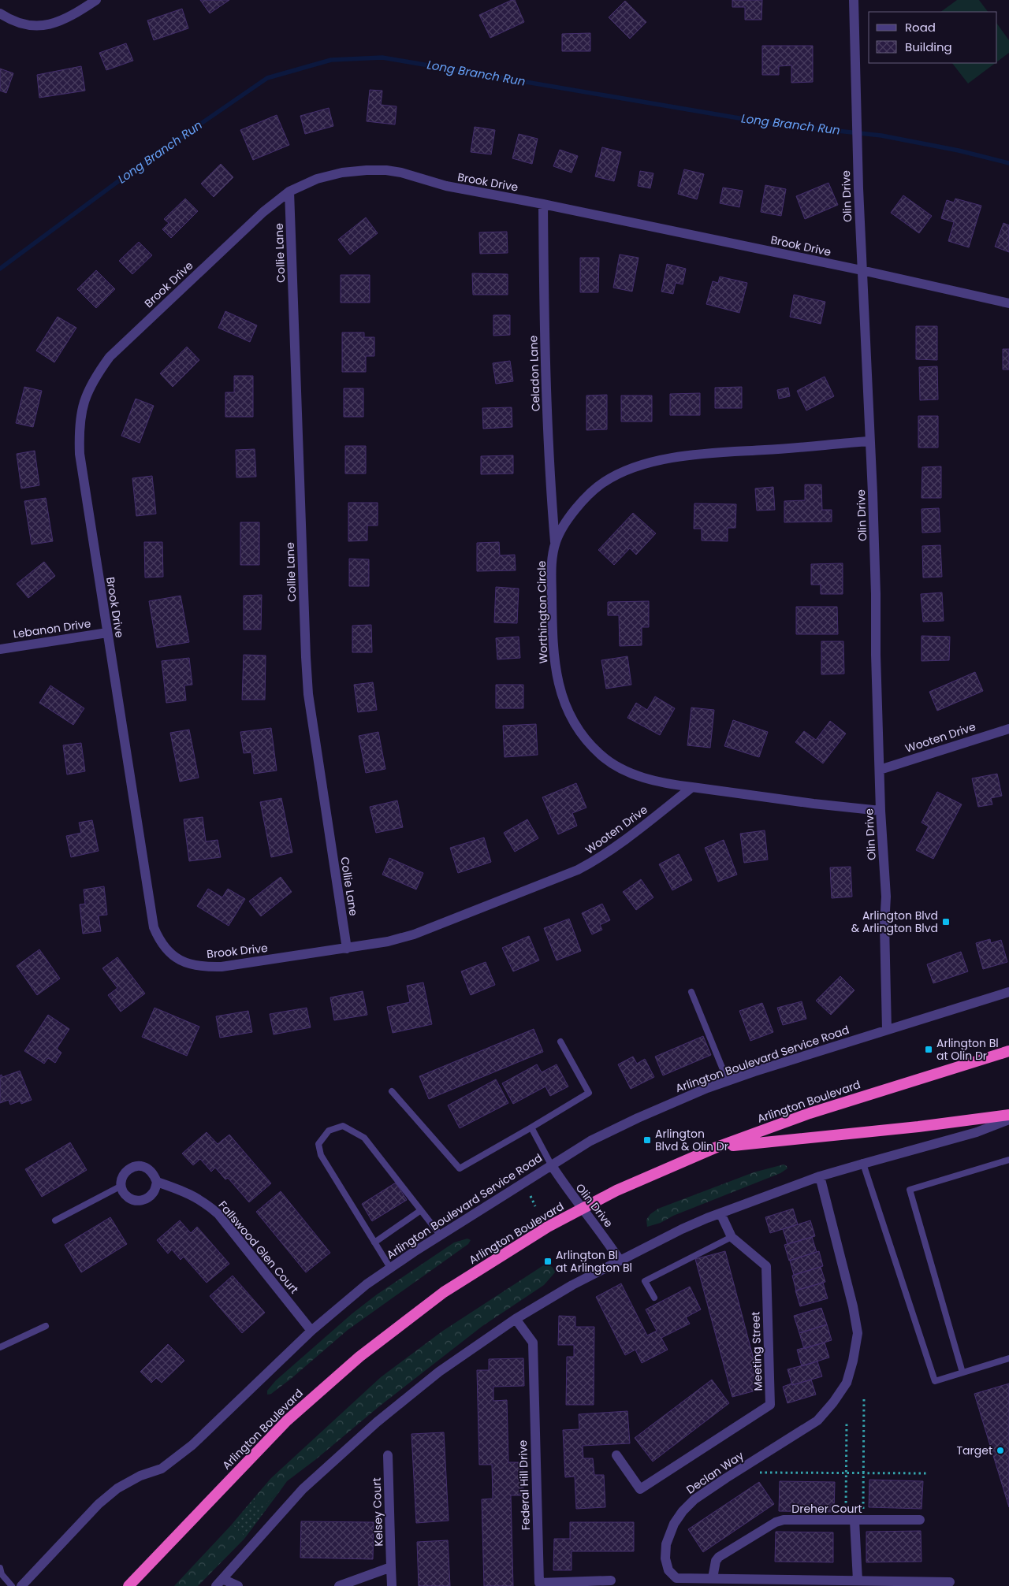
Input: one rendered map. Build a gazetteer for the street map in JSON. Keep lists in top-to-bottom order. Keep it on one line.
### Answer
{"streets":{"highway":["Arlington Boulevard"],"street":["Brook Drive","Olin Drive","Collie Lane","Celadon Lane","Worthington Circle","Lebanon Drive","Wooten Drive","Arlington Boulevard Service Road","Fallswood Glen Court","Meeting Street","Declan Way","Federal Hill Drive","Dreher Court","Kelsey Court"]},"crossings":[["Brook Drive","Olin Drive"],["Brook Drive","Collie Lane"],["Brook Drive","Celadon Lane"],["Brook Drive","Lebanon Drive"],["Brook Drive","Wooten Drive"],["Olin Drive","Worthington Circle"],["Olin Drive","Wooten Drive"],["Olin Drive","Arlington Boulevard Service Road"],["Olin Drive","Arlington Boulevard"],["Collie Lane","Wooten Drive"],["Celadon Lane","Worthington Circle"],["Worthington Circle","Wooten Drive"],["Arlington Boulevard Service Road","Fallswood Glen Court"],["Declan Way","Dreher Court"]],"water":["Long Branch Run"],"places":{"transit":["Arlington Blvd & Arlington Blvd","Arlington Bl at Olin Dr","Arlington Blvd & Olin Dr","Arlington Bl at Arlington Bl"],"other":["Target"]},"legend":["Road","Building"]}
